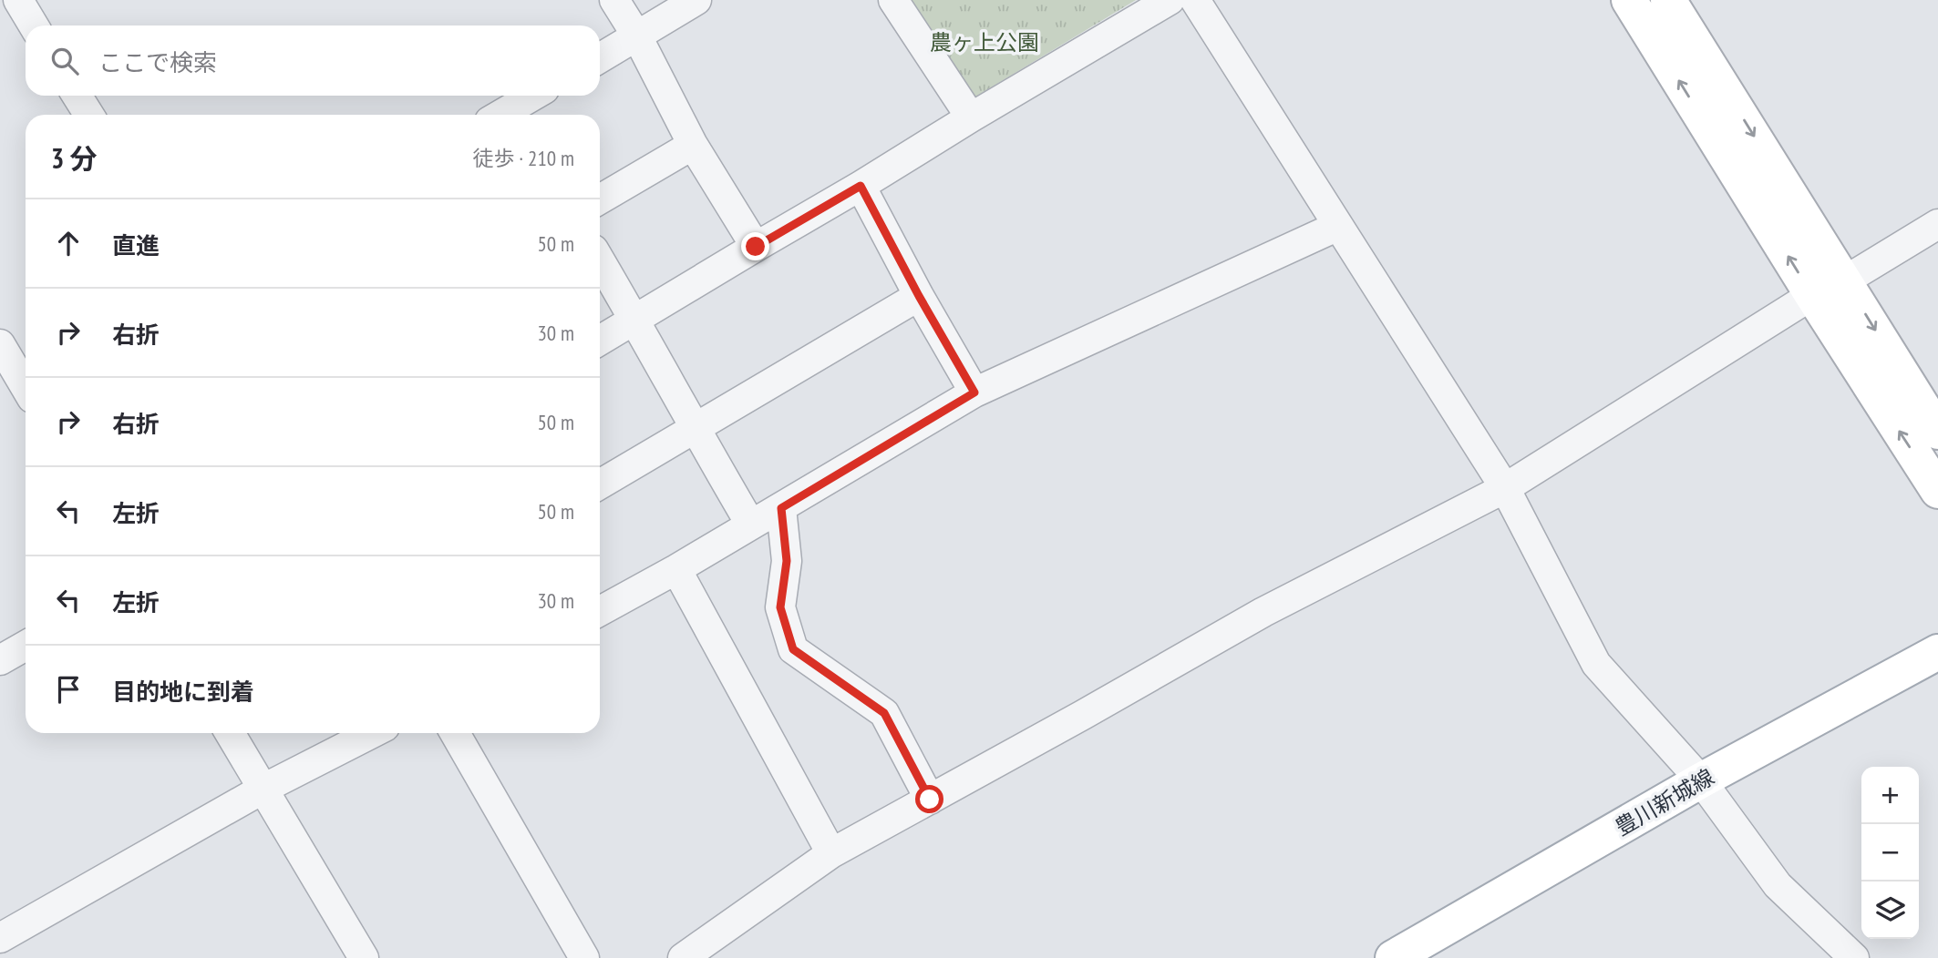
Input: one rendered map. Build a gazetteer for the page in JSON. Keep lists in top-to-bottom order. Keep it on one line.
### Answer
{"streets":{"street":["豊川新城線"]},"parks":["農ヶ上公園"],"page":{"search":"ここで検索","heading":["3 分","徒歩 · 210 m"],"list":[["直進","50 m"],["右折","30 m"],["右折","50 m"],["左折","50 m"],["左折","30 m"],"目的地に到着"],"map_buttons":["+","−"]}}
